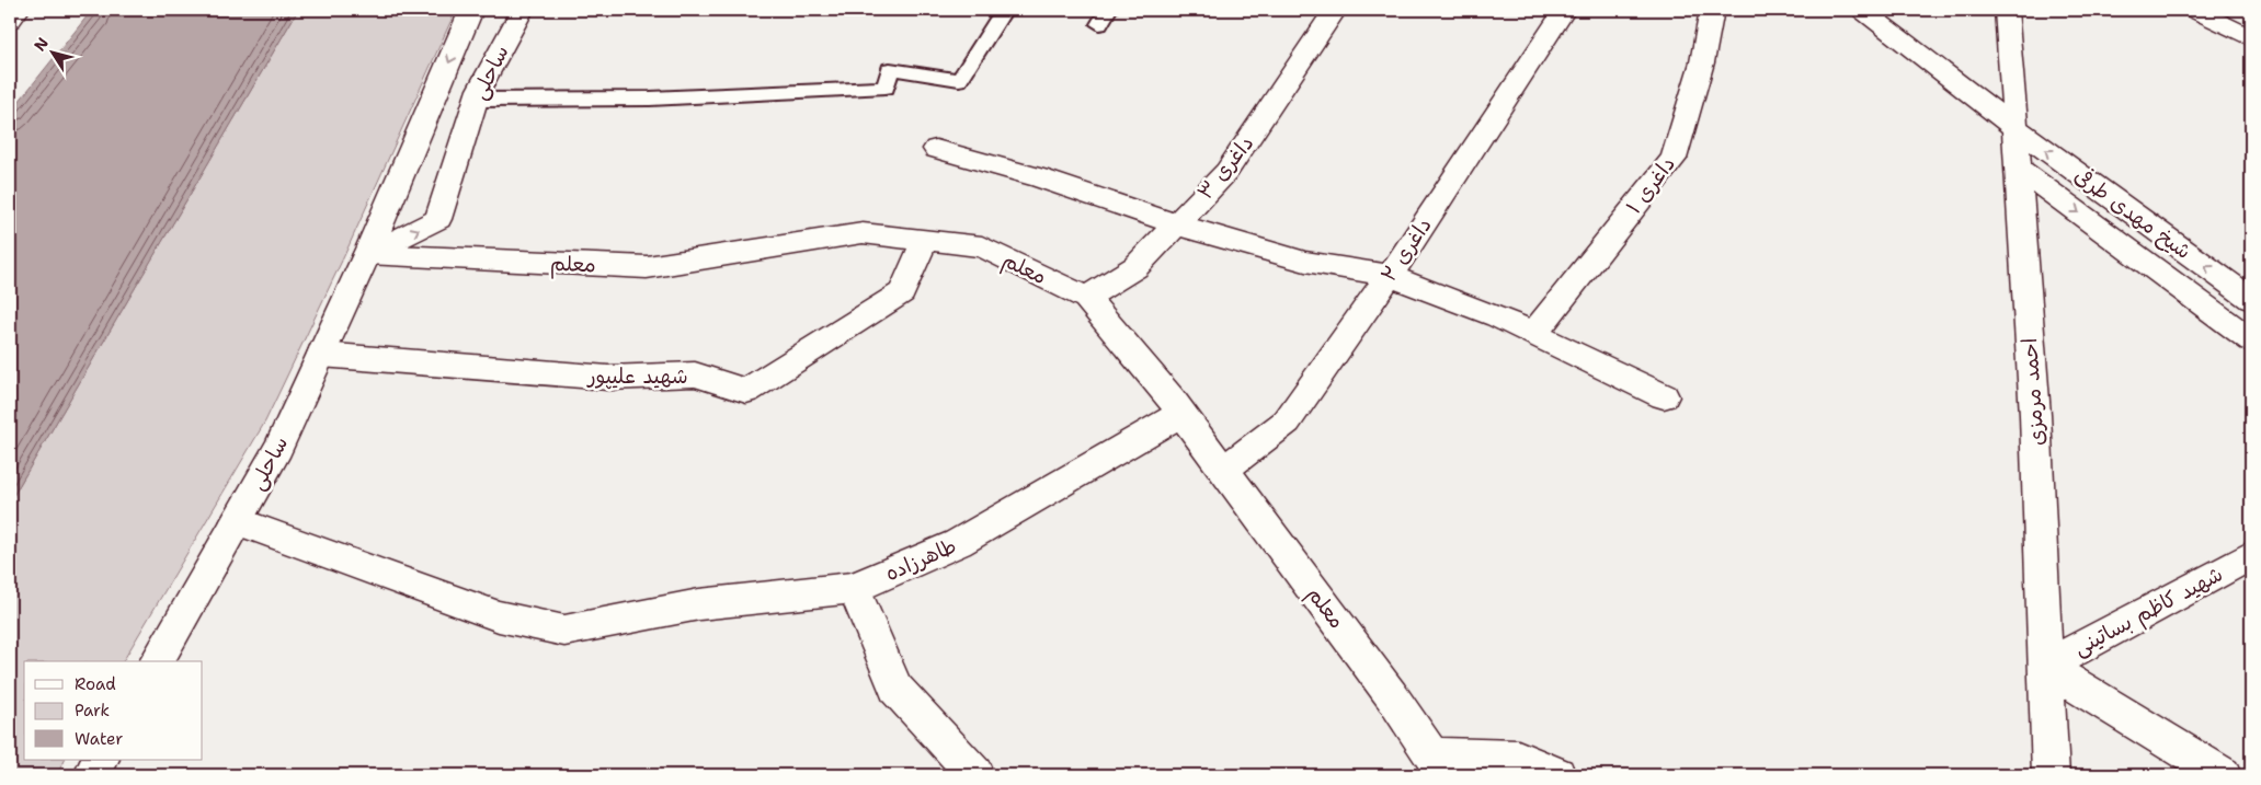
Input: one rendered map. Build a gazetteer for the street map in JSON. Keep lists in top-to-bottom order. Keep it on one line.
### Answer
{"streets":{"street":["ساحلی","داغری ۳","داغری ۱","شیخ مهدی طرفی","داغری ۲","معلم","شهید علیپور","احمد مرمزی","طاهرزاده","شهید کاظم بساتینی"]},"crossings":[["ساحلی","معلم"],["ساحلی","شهید علیپور"],["ساحلی","طاهرزاده"],["داغری ۳","معلم"],["شیخ مهدی طرفی","احمد مرمزی"],["داغری ۲","معلم"],["معلم","شهید علیپور"],["معلم","طاهرزاده"],["احمد مرمزی","شهید کاظم بساتینی"]],"legend":["Road","Park","Water"],"north":"top left"}
